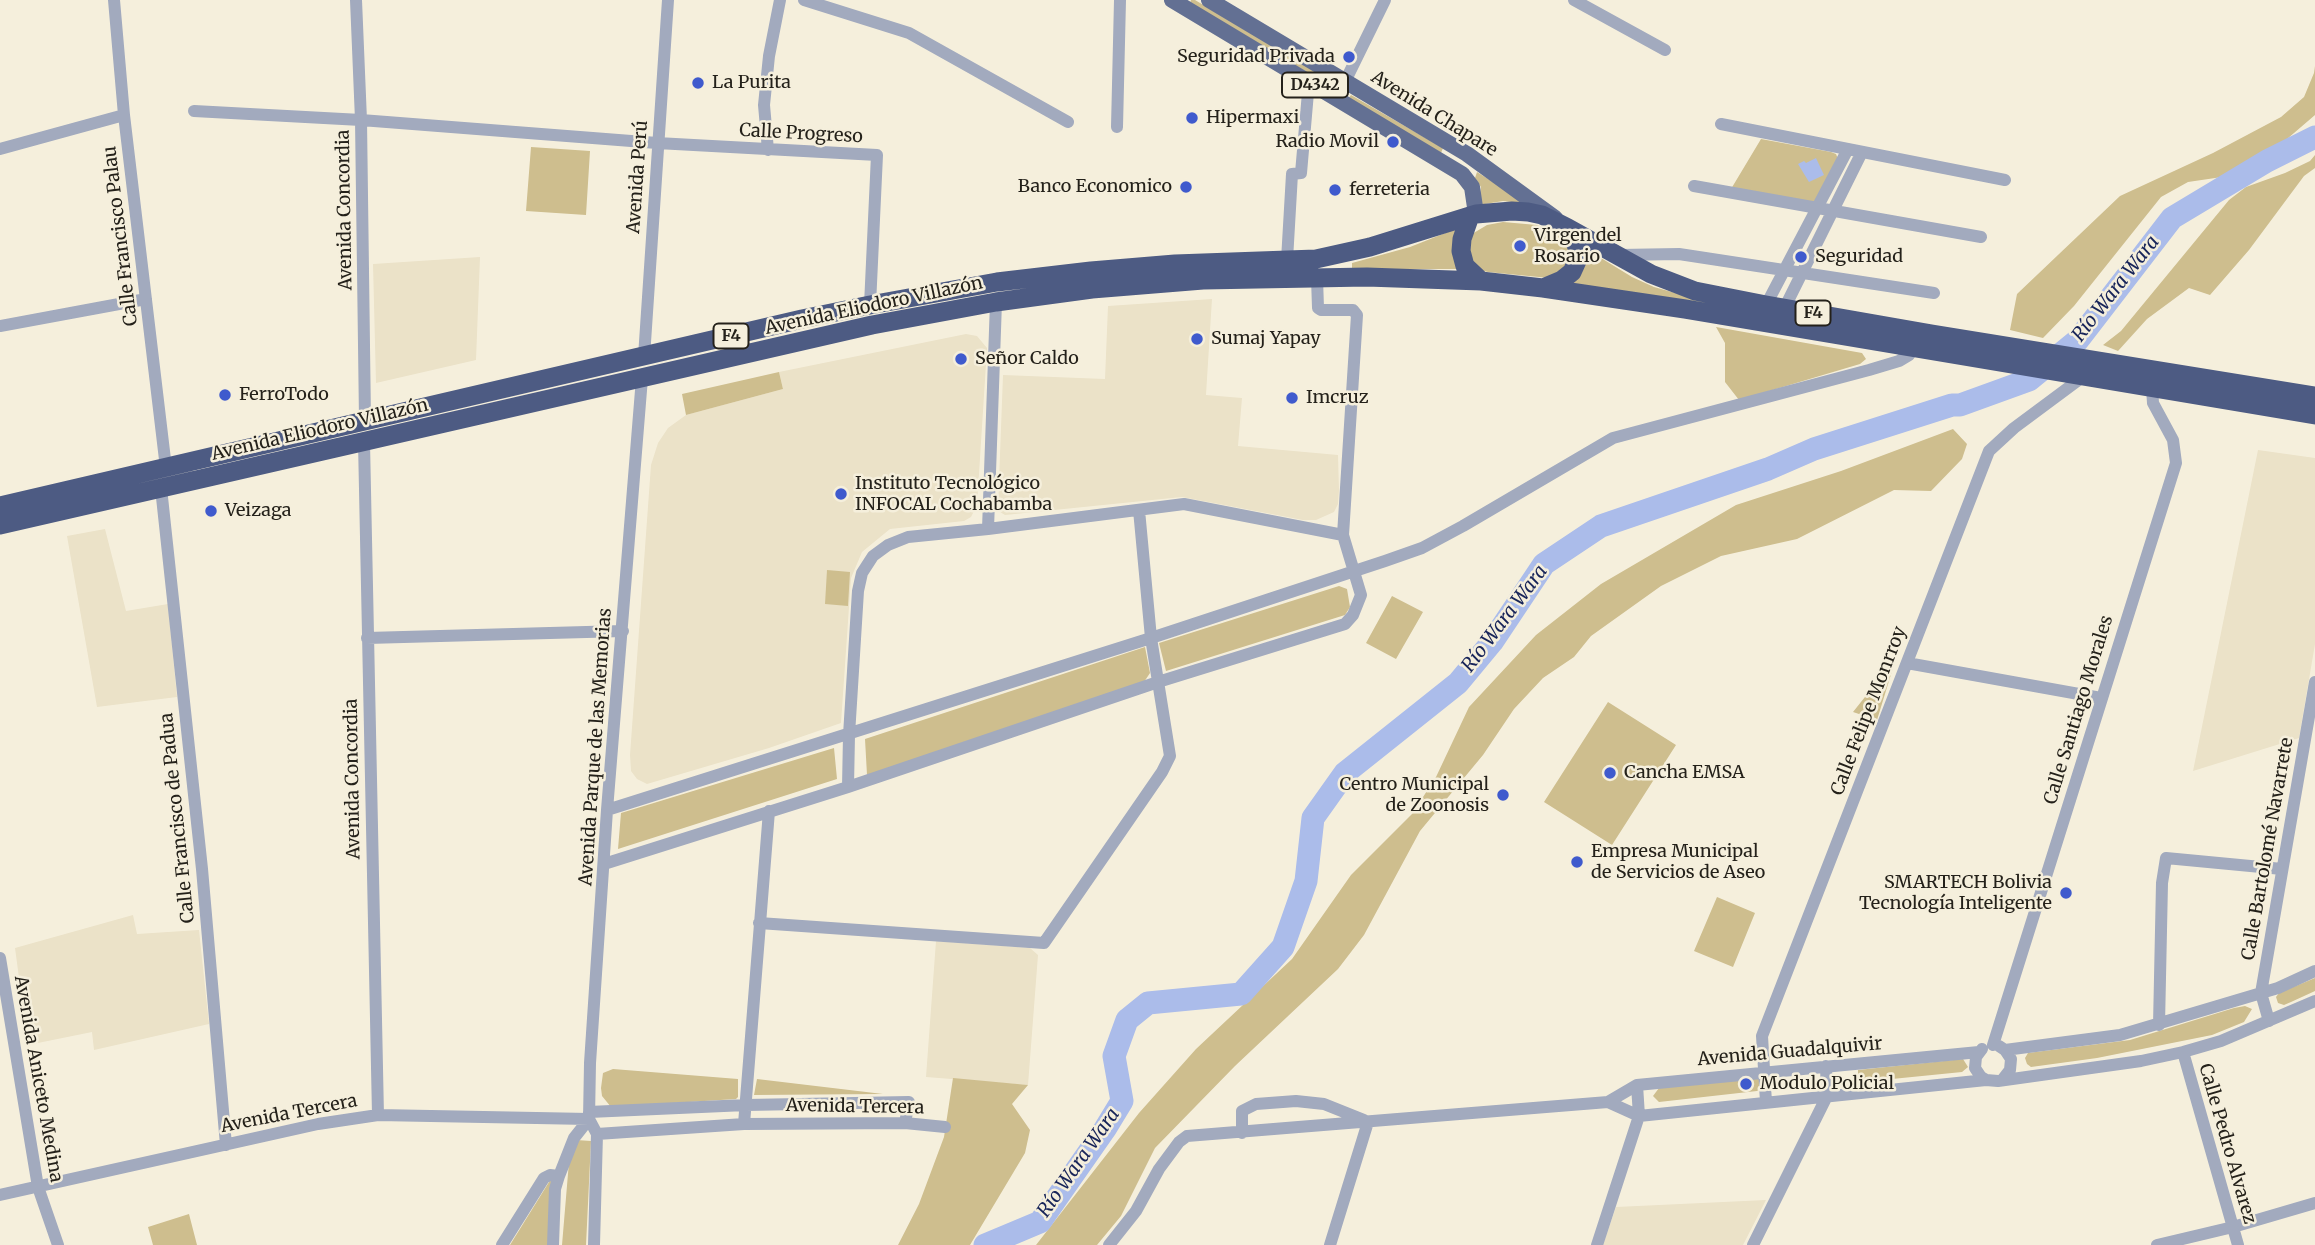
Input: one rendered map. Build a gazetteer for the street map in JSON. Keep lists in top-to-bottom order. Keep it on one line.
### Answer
{"streets":{"highway":["Avenida Eliodoro Villazón","F4"],"main road":["D4342","Avenida Chapare"],"street":["Calle Progreso","Avenida Perú","Avenida Concordia","Calle Francisco Palau","Calle Santiago Morales","Calle Felipe Monrroy","Avenida Parque de las Memorias","Calle Francisco de Padua","Calle Bartolomé Navarrete","Avenida Guadalquivir","Avenida Aniceto Medina","Avenida Tercera","Calle Pedro Alvarez"]},"crossings":[["Avenida Chapare","Avenida Eliodoro Villazón"],["Avenida Chapare","F4"],["Calle Progreso","Avenida Perú"],["Calle Progreso","Avenida Concordia"],["Calle Progreso","Avenida Eliodoro Villazón"],["Avenida Perú","Avenida Eliodoro Villazón"],["Avenida Concordia","Avenida Eliodoro Villazón"],["Avenida Concordia","Avenida Tercera"],["Calle Francisco Palau","Avenida Eliodoro Villazón"],["Avenida Eliodoro Villazón","F4"],["Avenida Eliodoro Villazón","Avenida Parque de las Memorias"],["Avenida Eliodoro Villazón","Calle Francisco de Padua"],["F4","Calle Santiago Morales"],["F4","Calle Felipe Monrroy"],["Calle Santiago Morales","Avenida Guadalquivir"],["Calle Felipe Monrroy","Avenida Guadalquivir"],["Avenida Parque de las Memorias","Avenida Tercera"],["Calle Francisco de Padua","Avenida Tercera"],["Avenida Aniceto Medina","Avenida Tercera"]],"water":["Río Wara Wara"],"places":["Seguridad Privada","La Purita","Hipermaxi","Radio Movil","Banco Economico","ferreteria","Virgen del Rosario","Seguridad","Sumaj Yapay","Señor Caldo","FerroTodo","Imcruz","Instituto Tecnológico INFOCAL Cochabamba","Veizaga","Cancha EMSA","Centro Municipal de Zoonosis","Empresa Municipal de Servicios de Aseo","SMARTECH Bolivia Tecnología Inteligente","Modulo Policial"]}
